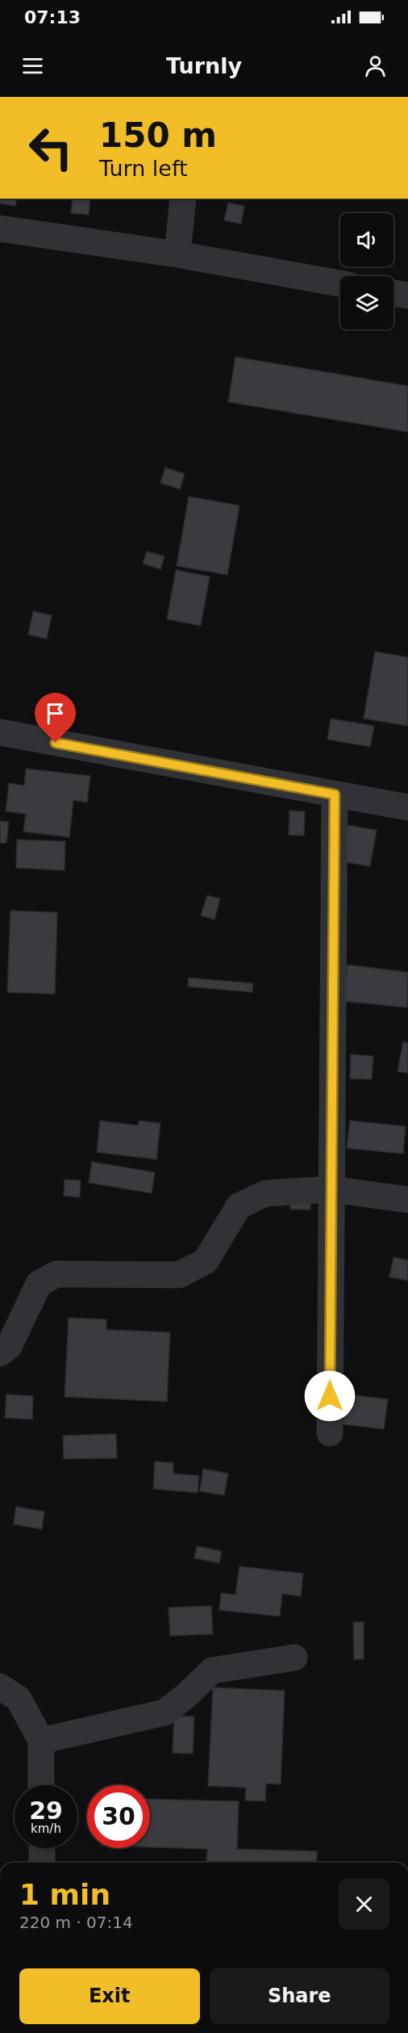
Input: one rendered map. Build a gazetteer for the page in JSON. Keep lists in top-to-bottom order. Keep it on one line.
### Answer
{"page":{"status":"07:13","header":"Turnly","turn":["150 m","Turn left"],"speed":"29 km/h","limit":"30","heading":["1 min","220 m · 07:14"],"buttons":["Exit","Share"]}}
